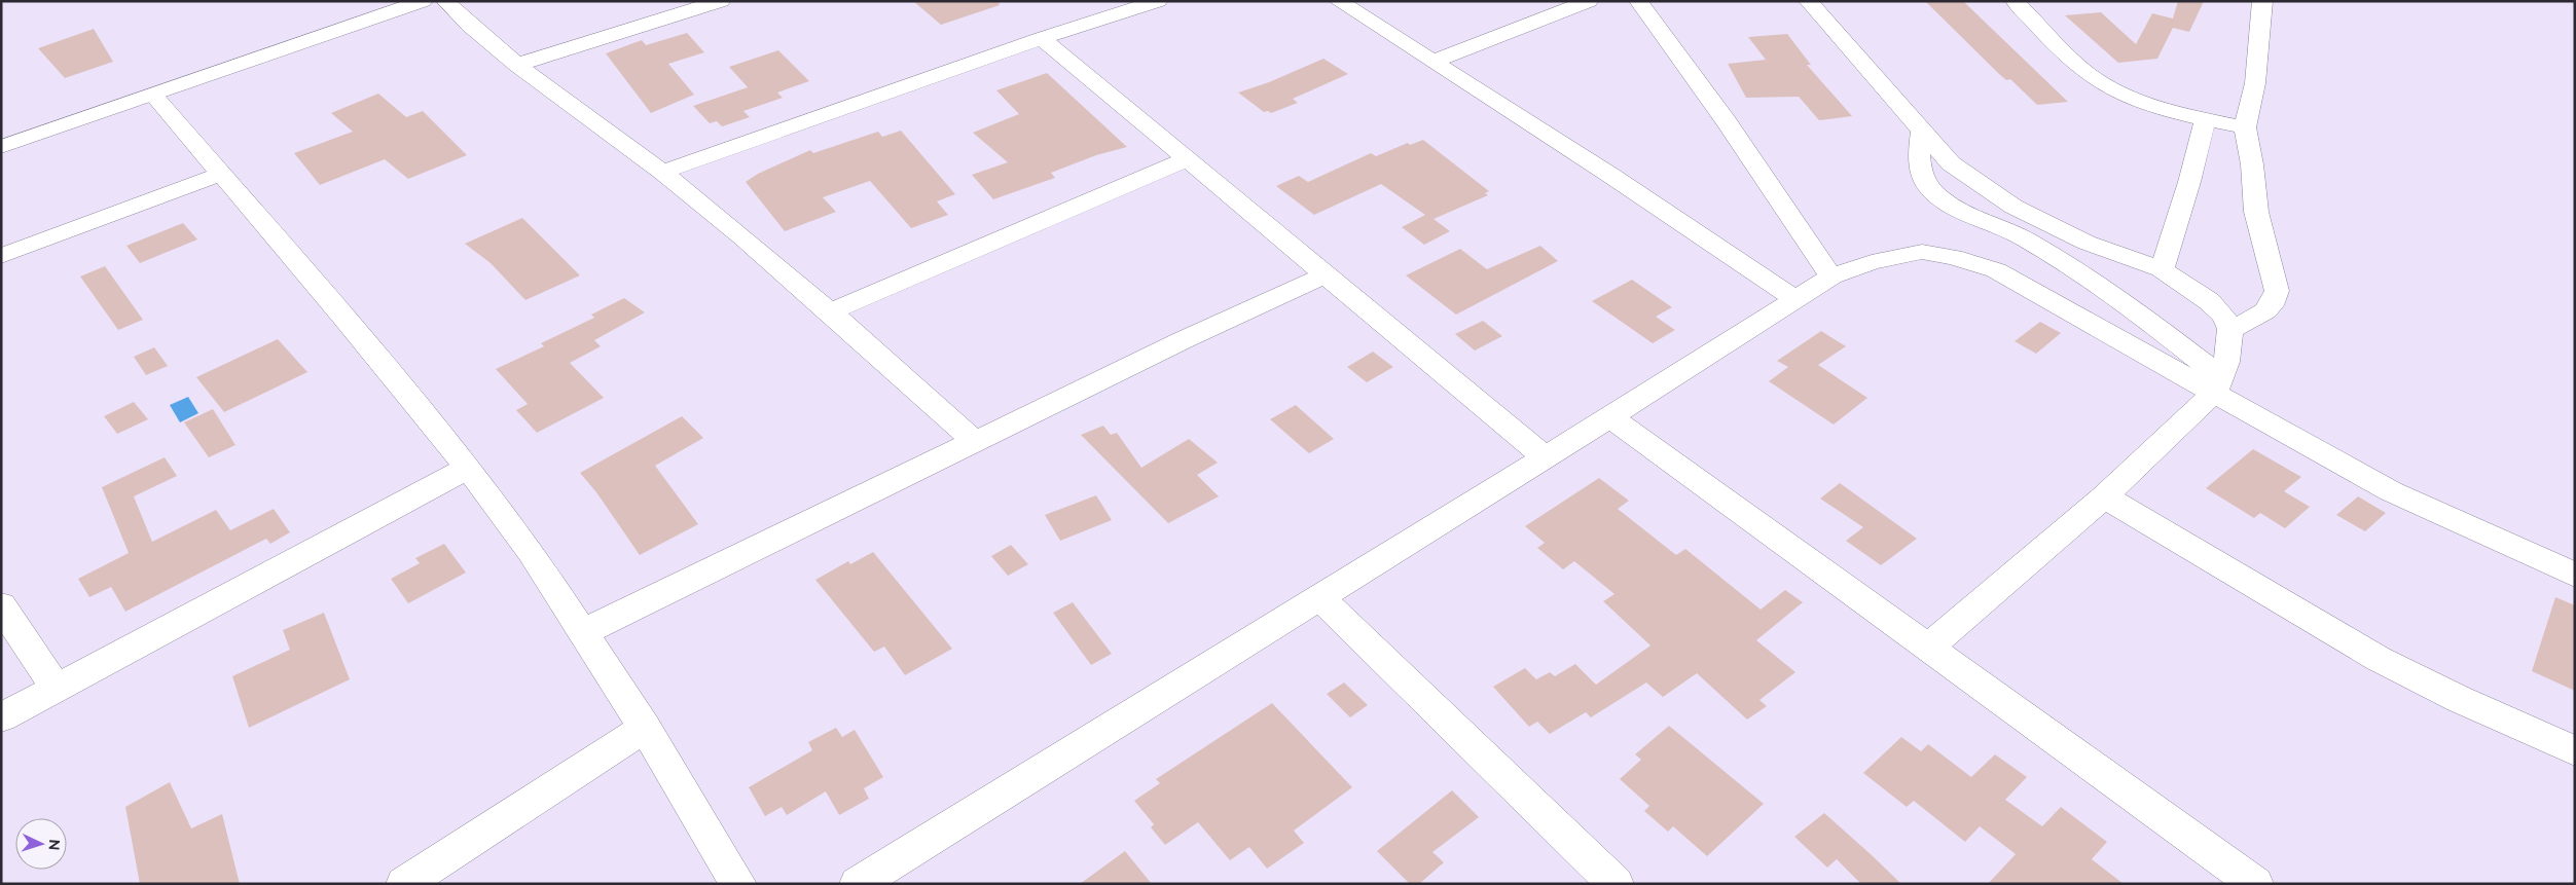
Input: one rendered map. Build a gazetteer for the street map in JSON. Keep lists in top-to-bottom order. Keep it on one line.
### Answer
{"north":"right"}
